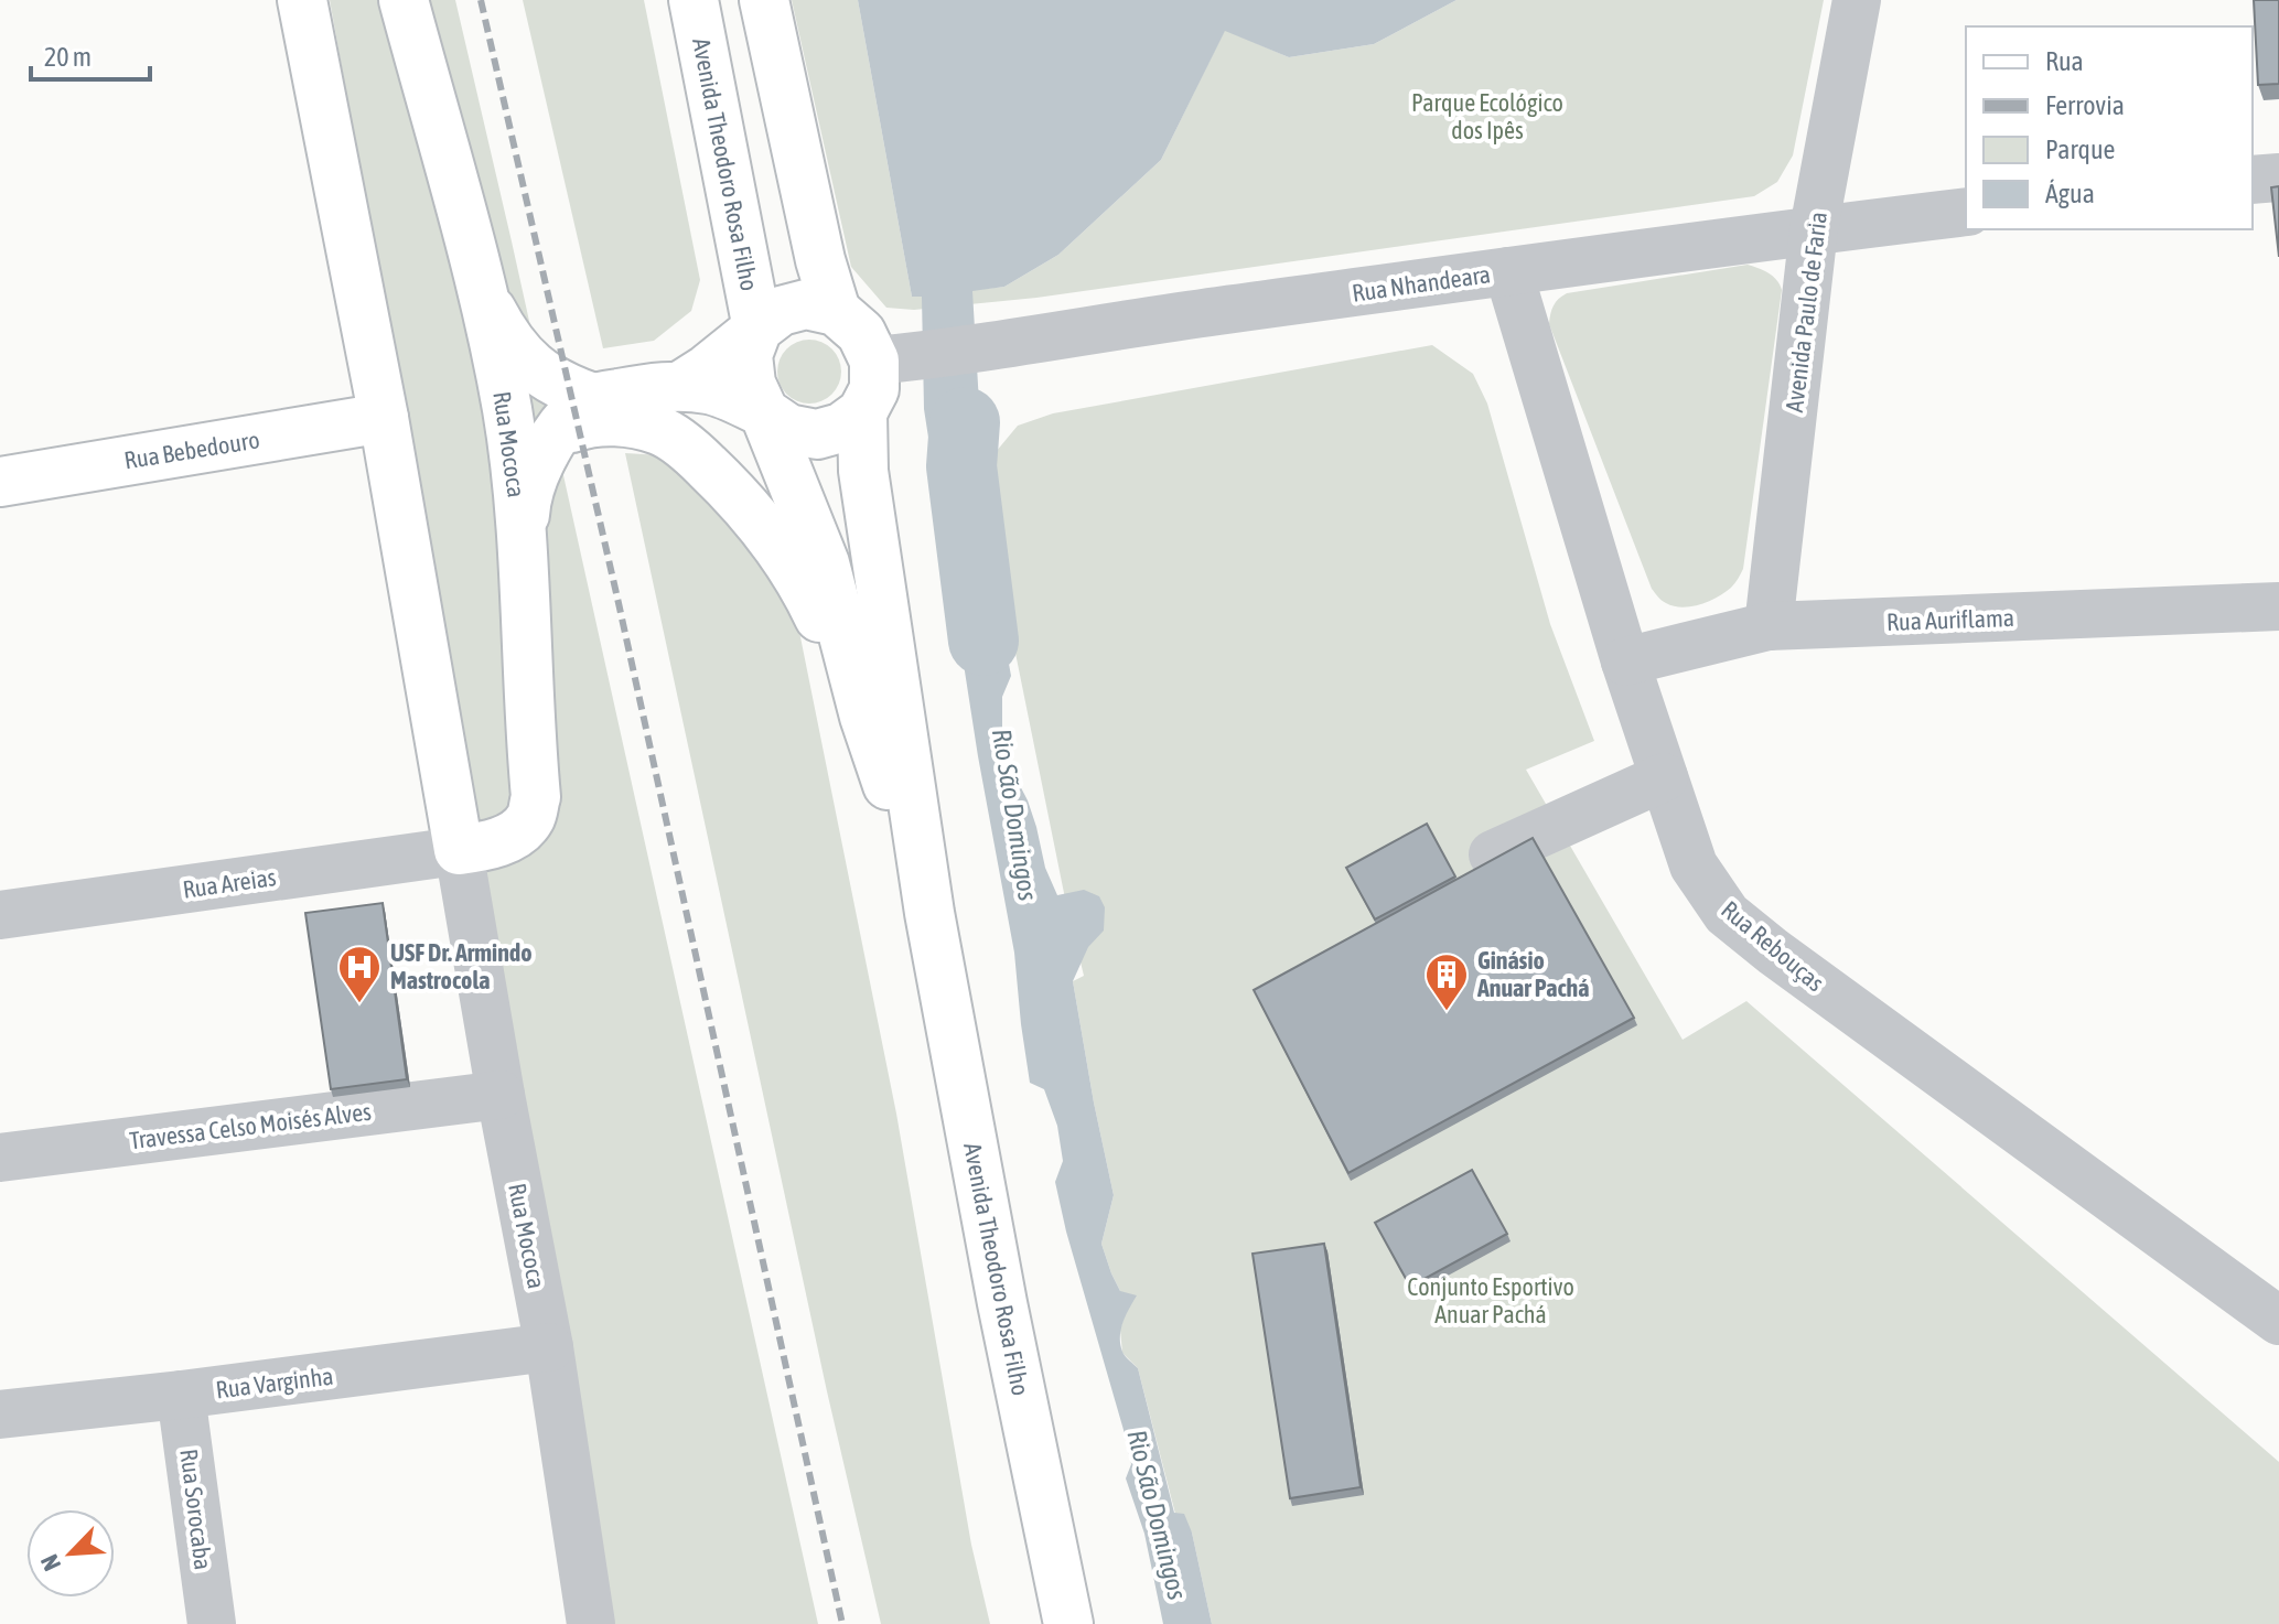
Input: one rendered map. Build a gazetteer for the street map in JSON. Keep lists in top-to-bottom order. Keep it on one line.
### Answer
{"streets":{"main road":["Avenida Theodoro Rosa Filho","Rua Mococa","Rua Bebedouro"],"street":["Rua Nhandeara","Avenida Paulo de Faria","Rua Auriflama","Rua Areias","Rua Rebouças","Travessa Celso Moisés Alves","Rua Varginha","Rua Sorocaba"]},"crossings":[["Avenida Theodoro Rosa Filho","Rua Nhandeara"],["Rua Nhandeara","Avenida Paulo de Faria"],["Rua Nhandeara","Rua Rebouças"],["Avenida Paulo de Faria","Rua Auriflama"],["Rua Mococa","Rua Bebedouro"],["Rua Mococa","Rua Areias"],["Rua Mococa","Travessa Celso Moisés Alves"],["Rua Mococa","Rua Varginha"],["Rua Auriflama","Rua Rebouças"],["Rua Varginha","Rua Sorocaba"]],"water":["Rio São Domingos"],"parks":["Parque Ecológico dos Ipês","Conjunto Esportivo Anuar Pachá"],"places":{"hospital":["USF Dr. Armindo Mastrocola"],"building":["Ginásio Anuar Pachá"]},"legend":["Rua","Ferrovia","Parque","Água"],"scale_bar":"20 m","north":"bottom left"}
